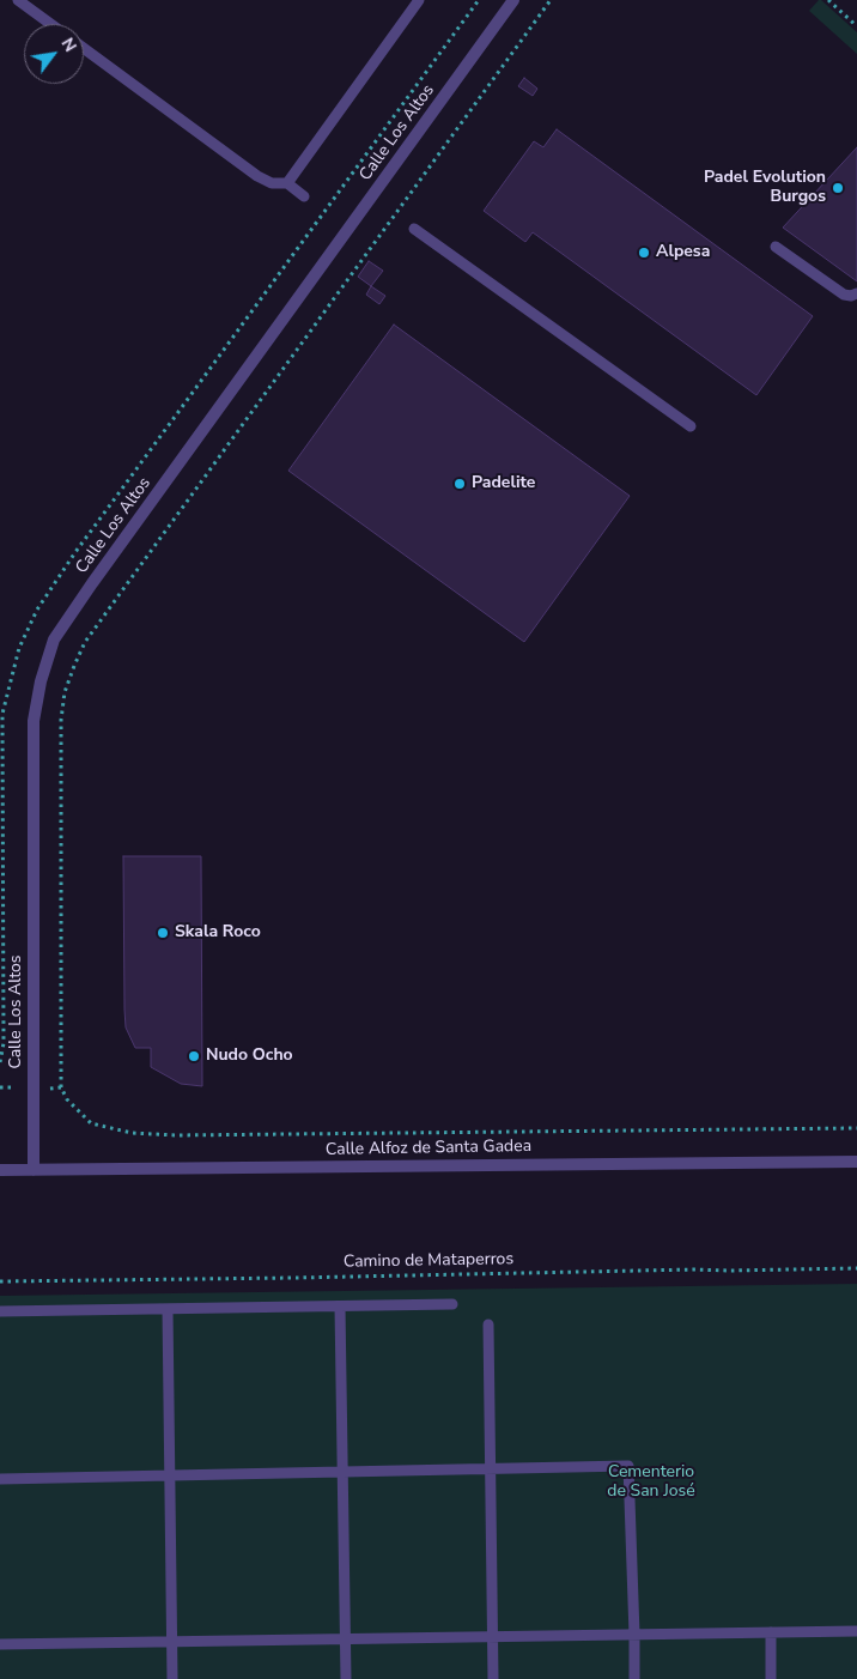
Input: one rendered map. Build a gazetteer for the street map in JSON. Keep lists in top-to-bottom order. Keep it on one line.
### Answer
{"streets":{"street":["Calle Los Altos","Calle Alfoz de Santa Gadea"],"path":["Camino de Mataperros"]},"crossings":[["Calle Los Altos","Calle Alfoz de Santa Gadea"]],"parks":["Cementerio de San José"],"places":["Padel Evolution Burgos","Alpesa","Padelite","Skala Roco","Nudo Ocho"],"north":"top right"}
